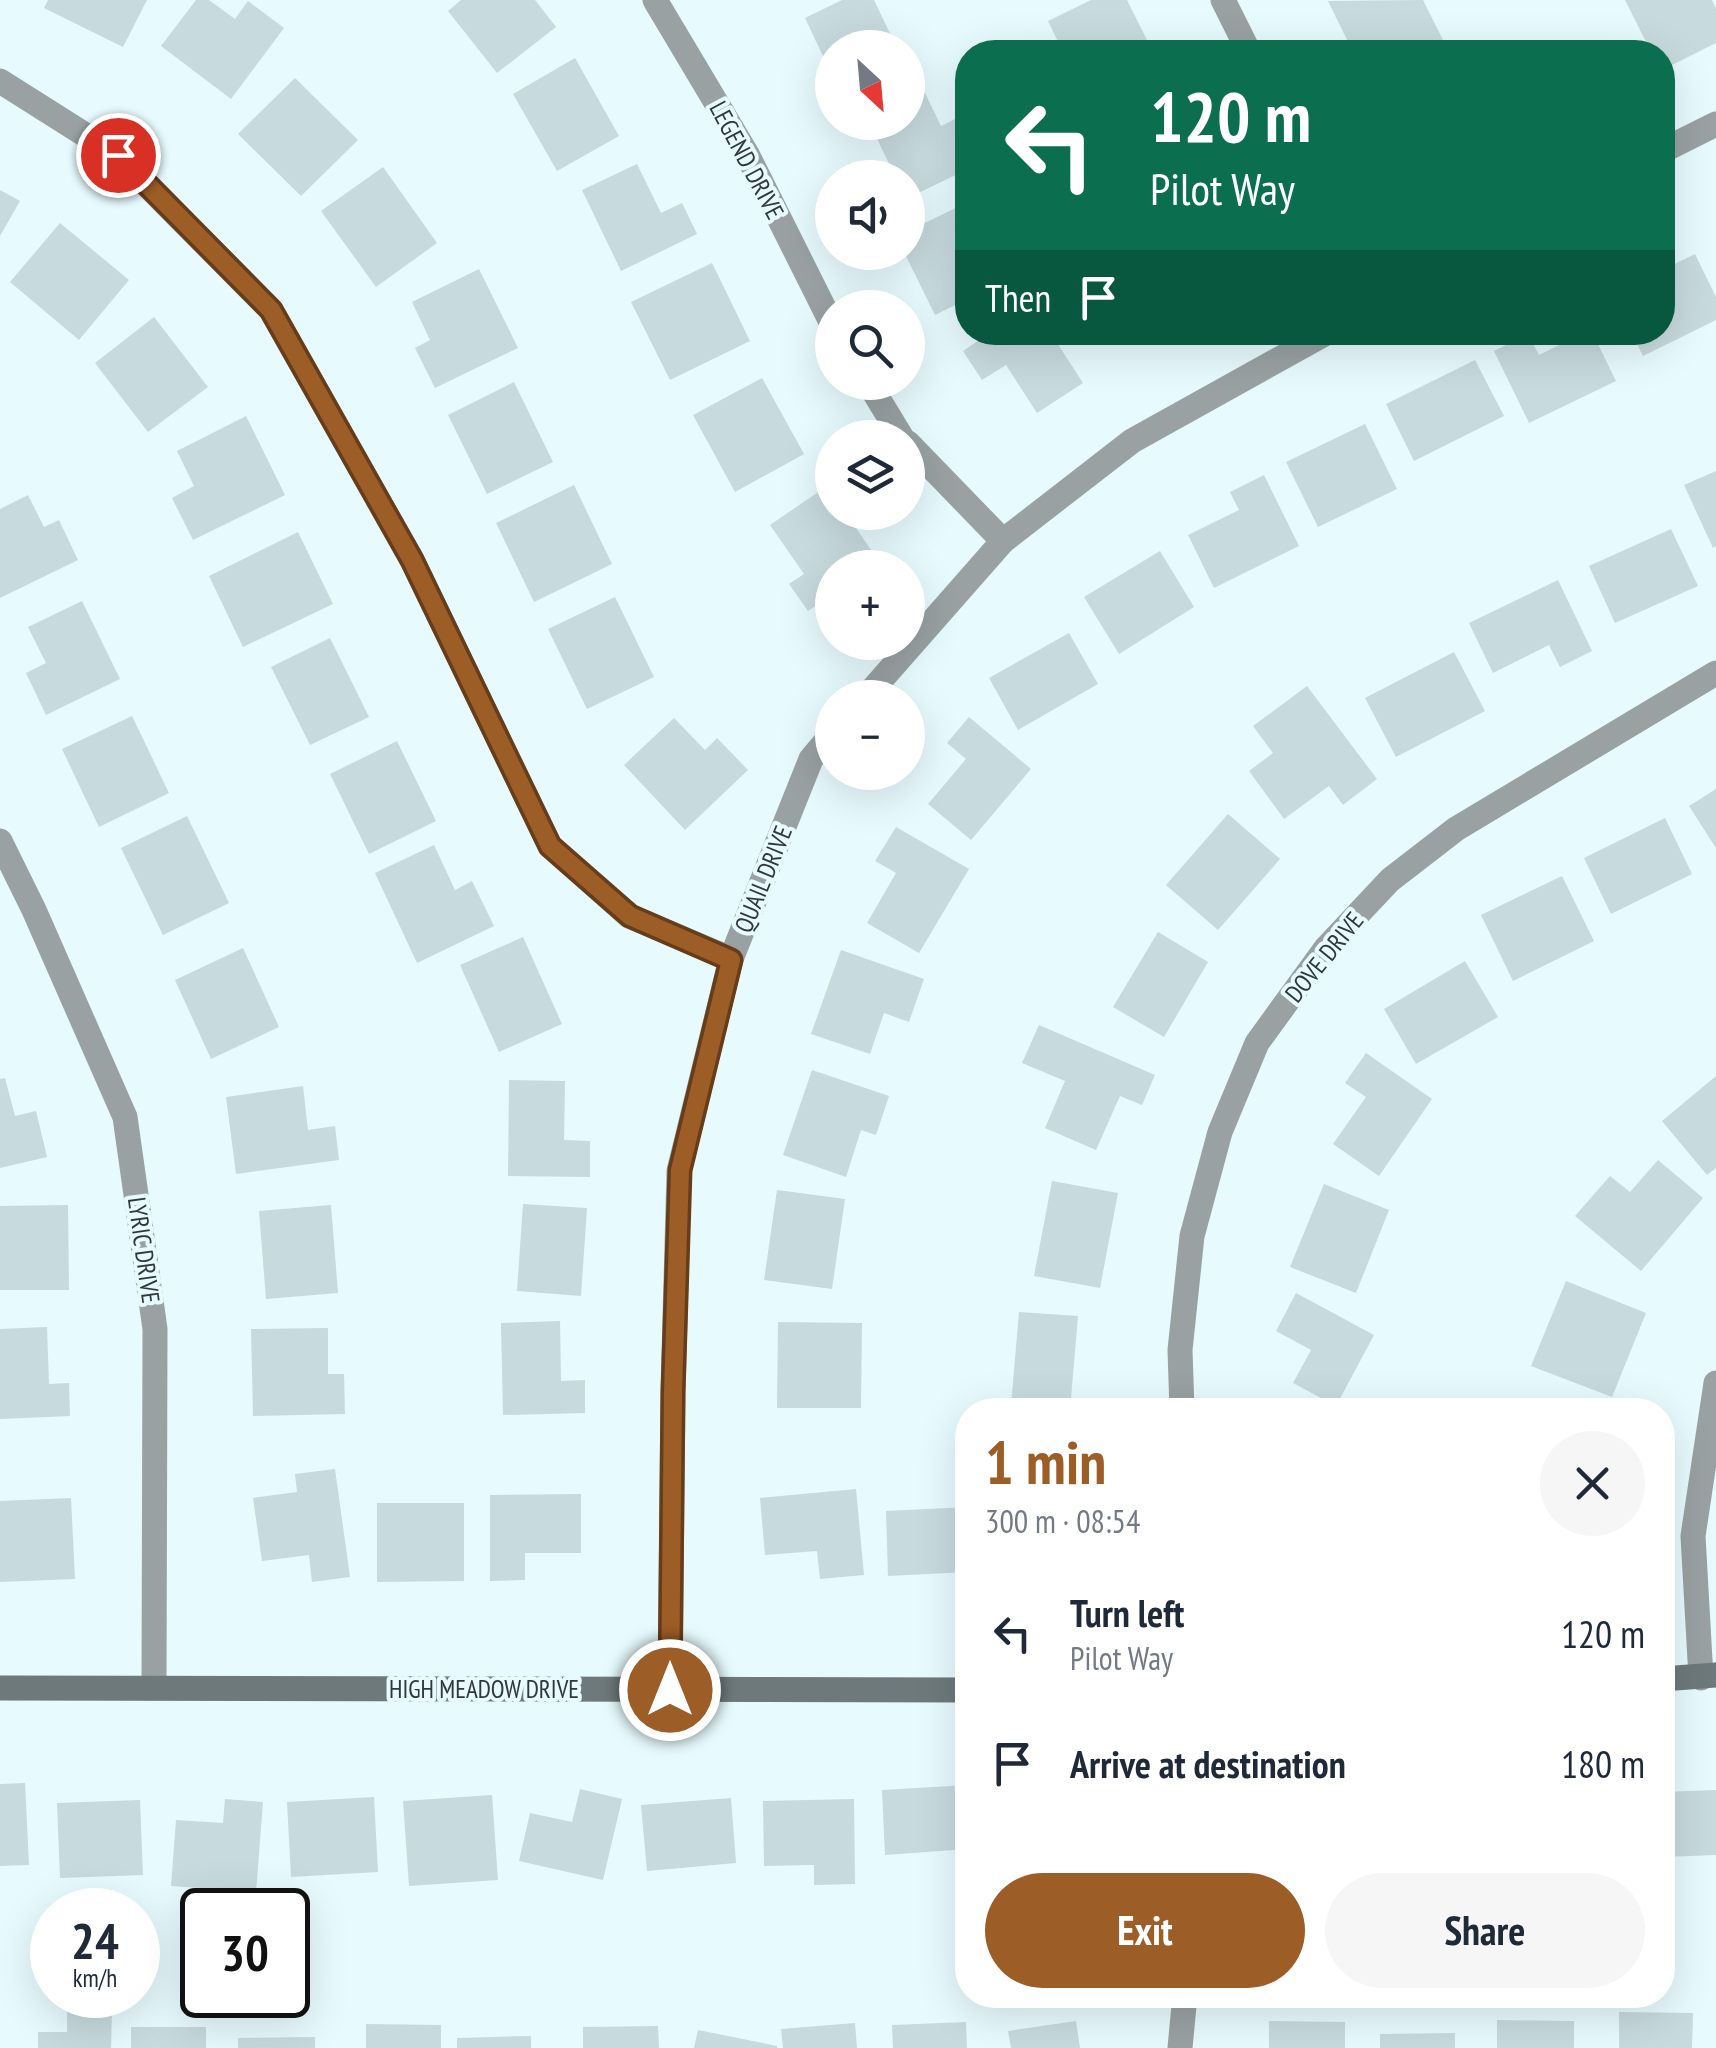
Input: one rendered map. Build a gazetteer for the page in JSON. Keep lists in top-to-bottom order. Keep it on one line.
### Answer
{"streets":{"street":["LEGEND DRIVE","QUAIL DRIVE","DOVE DRIVE","LYRIC DRIVE","HIGH MEADOW DRIVE"]},"crossings":[["QUAIL DRIVE","HIGH MEADOW DRIVE"],["LYRIC DRIVE","HIGH MEADOW DRIVE"]],"north":"bottom right","page":{"map_buttons":["+","−"],"turn":["120 m","Pilot Way"],"then":"Then","heading":["1 min","300 m · 08:54"],"list":[{"name":"Turn left","note":"Pilot Way","value":"120 m"},{"name":"Arrive at destination","value":"180 m"}],"buttons":["Exit","Share"],"speed":"24 km/h","limit":"30"}}
